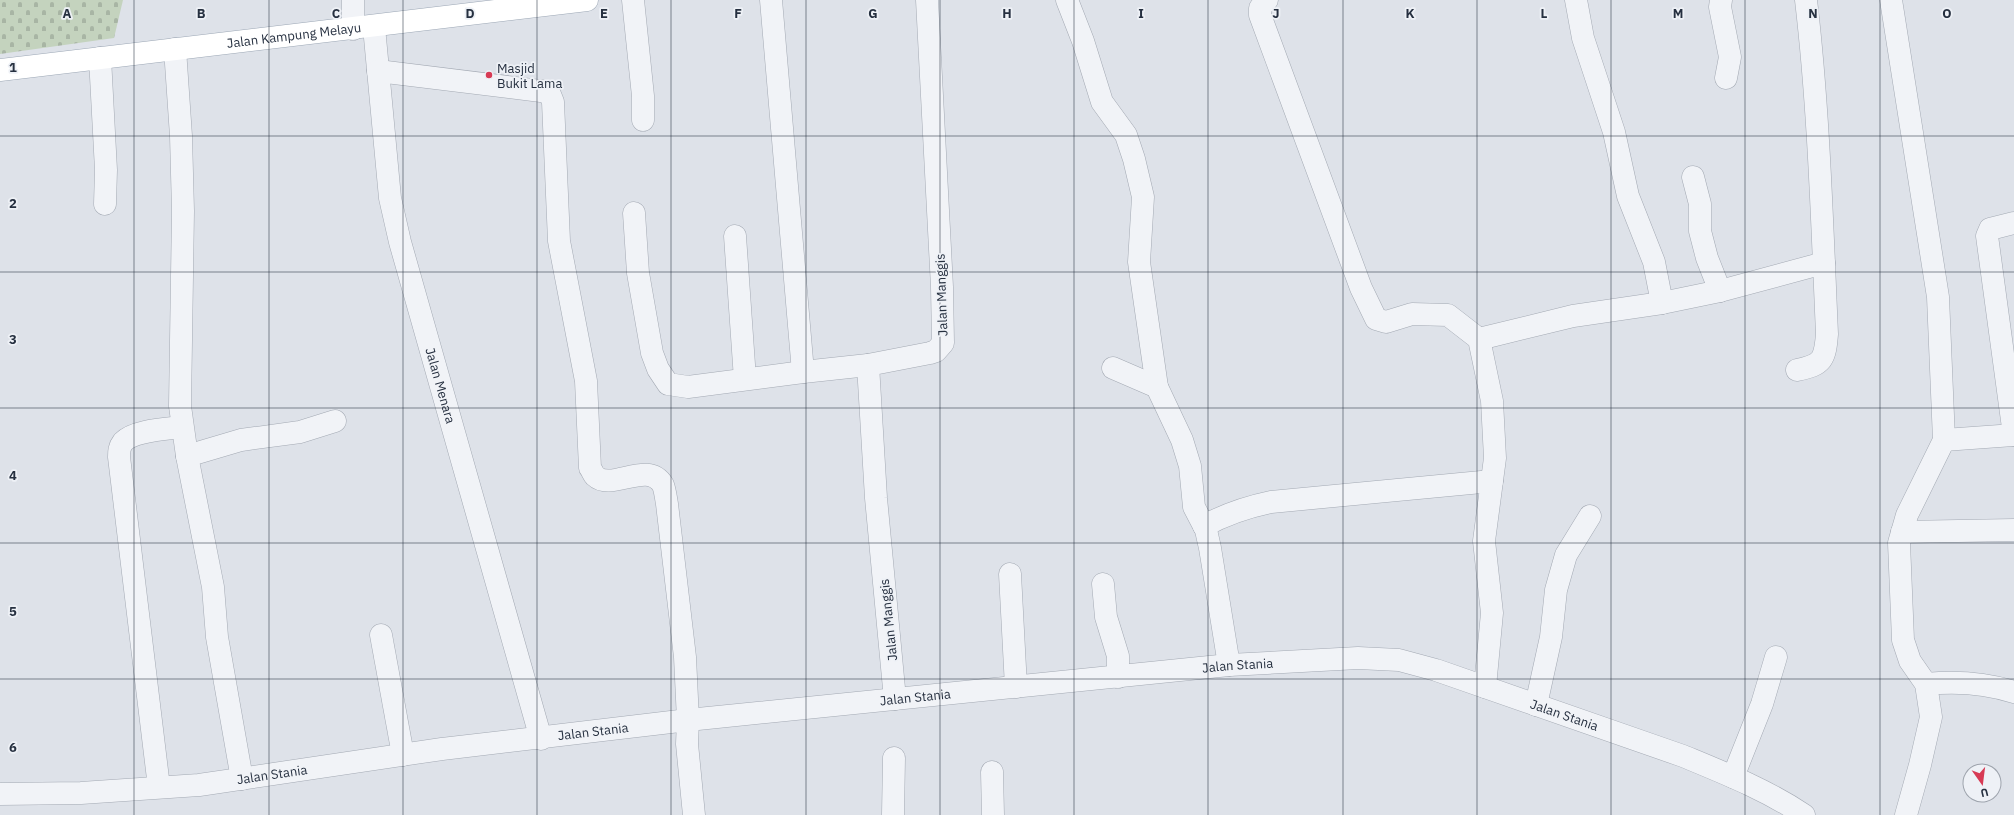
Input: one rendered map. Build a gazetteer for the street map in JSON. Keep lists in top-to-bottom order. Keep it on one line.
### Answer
{"streets":{"main road":["Jalan Kampung Melayu"],"street":["Jalan Manggis","Jalan Menara","Jalan Stania"]},"crossings":[["Jalan Kampung Melayu","Jalan Menara"],["Jalan Manggis","Jalan Stania"],["Jalan Menara","Jalan Stania"]],"places":["Masjid Bukit Lama"],"north":"bottom","grid":{"columns":["A","B","C","D","E","F","G","H","I","J","K","L","M","N","O"],"rows":["1","2","3","4","5","6"]}}
